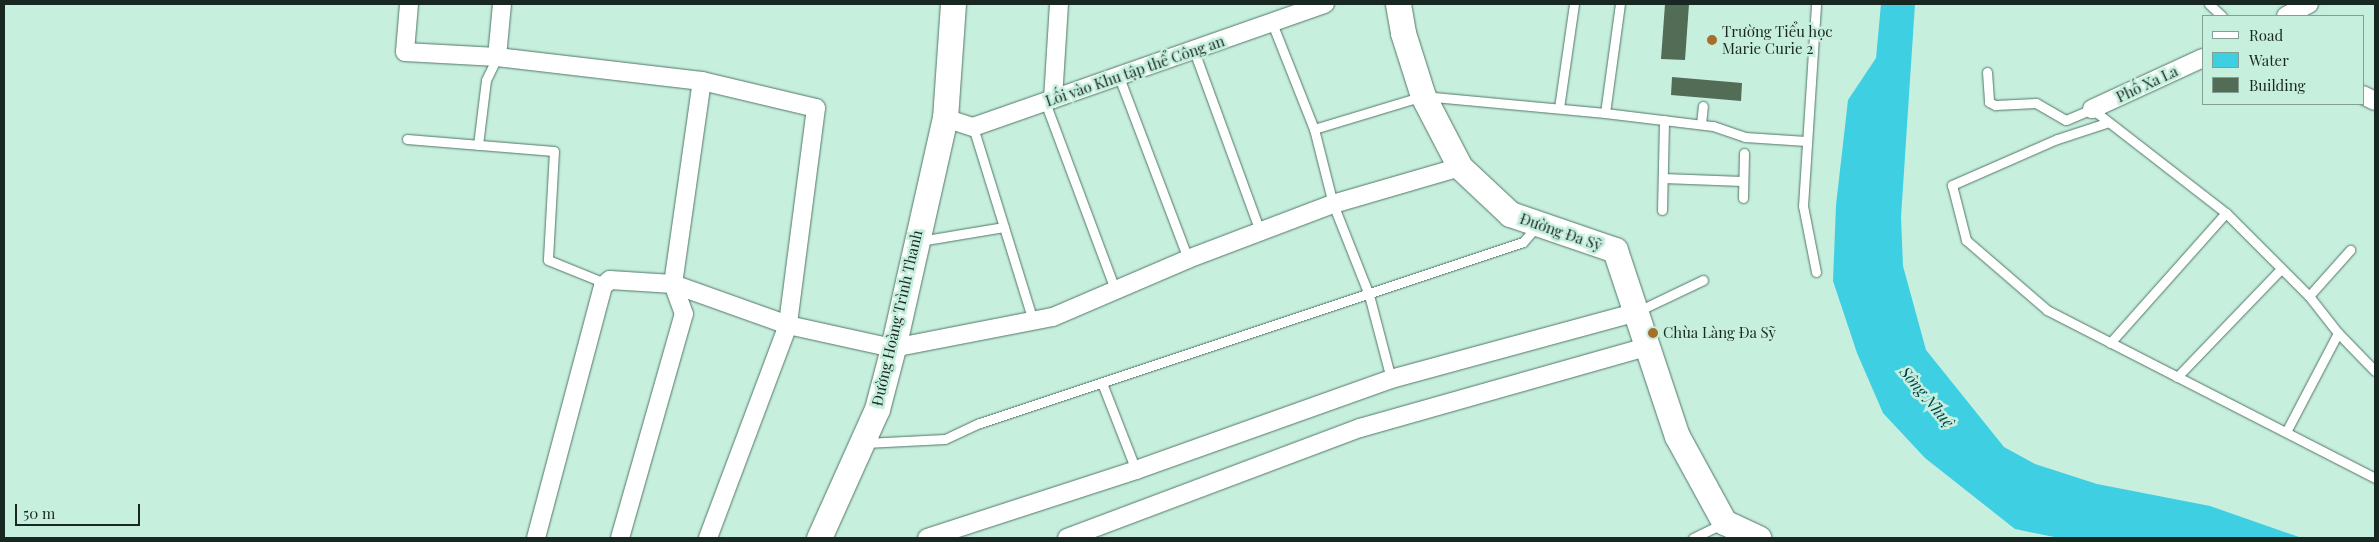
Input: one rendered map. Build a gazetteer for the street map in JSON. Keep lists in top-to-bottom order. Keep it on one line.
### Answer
{"streets":{"street":["Lối vào Khu tập thể Công an","Phố Xa La","Đường Đa Sỹ","Đường Hoàng Trình Thanh"]},"water":["Sông Nhuệ"],"places":["Trường Tiểu học Marie Curie 2","Chùa Làng Đa Sỹ"],"legend":["Road","Water","Building"],"scale_bar":"50 m"}
